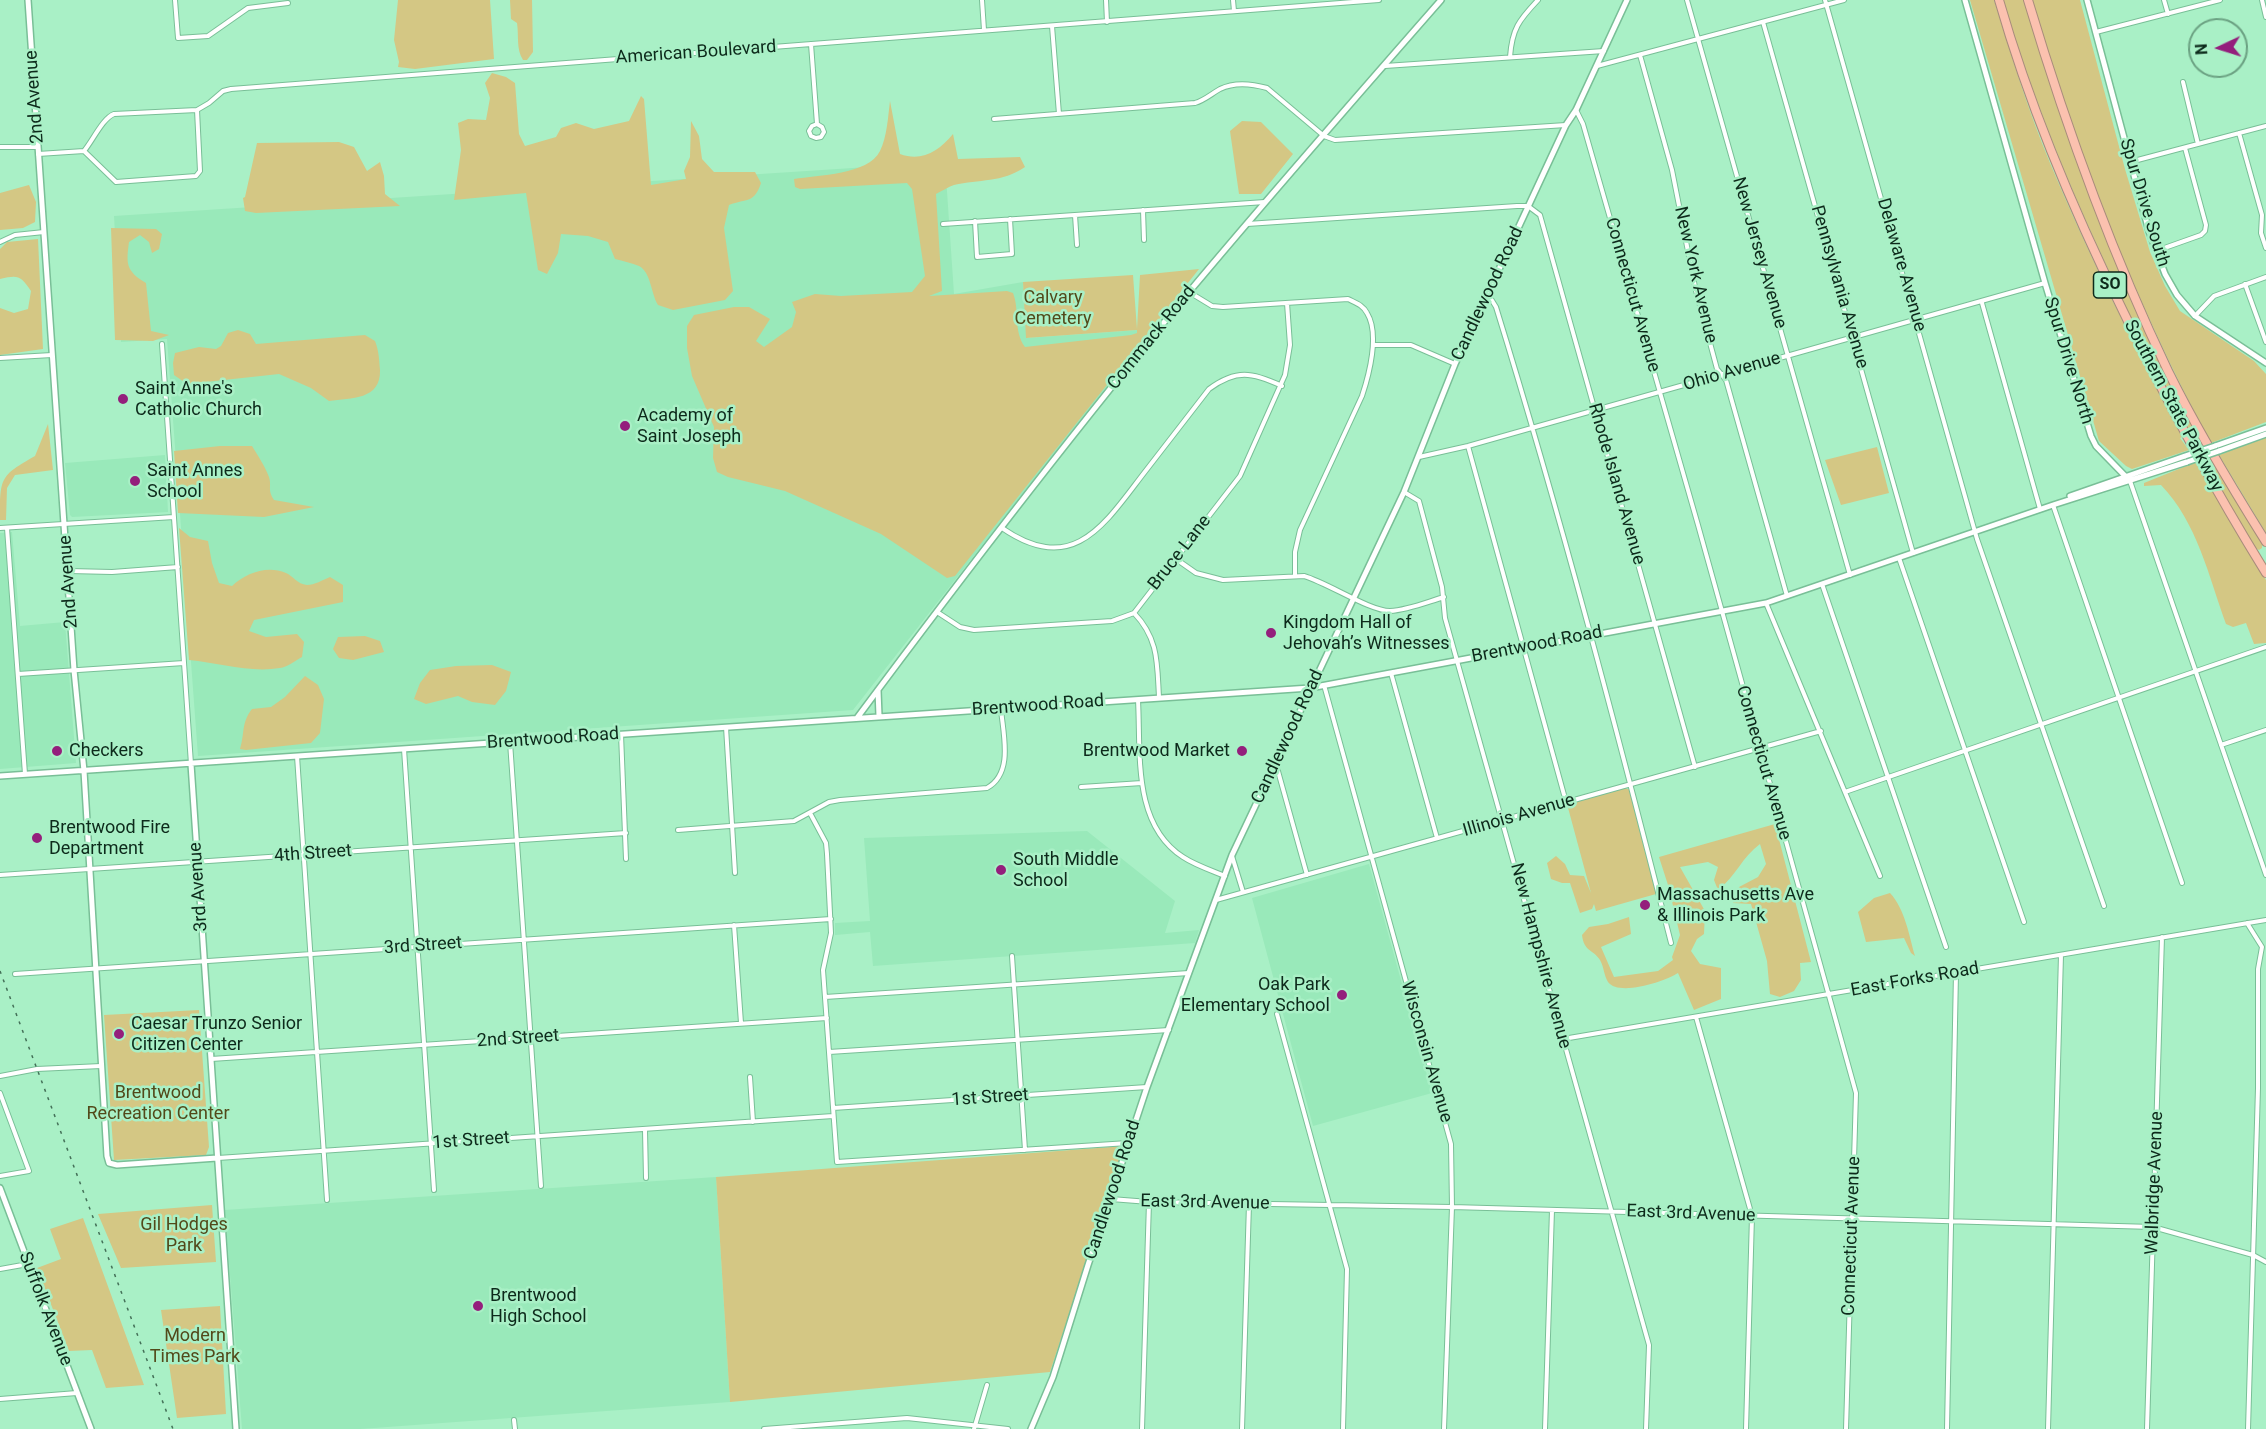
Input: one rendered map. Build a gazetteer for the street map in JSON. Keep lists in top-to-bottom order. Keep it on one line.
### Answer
{"streets":{"highway":["SO","Southern State Parkway"],"street":["American Boulevard","2nd Avenue","Spur Drive South","New Jersey Avenue","Delaware Avenue","New York Avenue","Pennsylvania Avenue","Candlewood Road","Connecticut Avenue","Commack Road","Spur Drive North","Ohio Avenue","Rhode Island Avenue","Bruce Lane","Brentwood Road","Illinois Avenue","4th Street","3rd Avenue","3rd Street","New Hampshire Avenue","East Forks Road","2nd Street","Wisconsin Avenue","1st Street","Walbridge Avenue","East 3rd Avenue","Suffolk Avenue"]},"crossings":[["2nd Avenue","Brentwood Road"],["2nd Avenue","4th Street"],["2nd Avenue","3rd Street"],["2nd Avenue","1st Street"],["New Jersey Avenue","Ohio Avenue"],["New Jersey Avenue","Brentwood Road"],["Delaware Avenue","Ohio Avenue"],["Delaware Avenue","Brentwood Road"],["New York Avenue","Ohio Avenue"],["New York Avenue","Brentwood Road"],["Pennsylvania Avenue","Ohio Avenue"],["Pennsylvania Avenue","Brentwood Road"],["Candlewood Road","Connecticut Avenue"],["Candlewood Road","Ohio Avenue"],["Candlewood Road","Rhode Island Avenue"],["Candlewood Road","Brentwood Road"],["Candlewood Road","Illinois Avenue"],["Candlewood Road","New Hampshire Avenue"],["Candlewood Road","1st Street"],["Candlewood Road","East 3rd Avenue"],["Connecticut Avenue","Ohio Avenue"],["Connecticut Avenue","Brentwood Road"],["Connecticut Avenue","Illinois Avenue"],["Connecticut Avenue","East Forks Road"],["Connecticut Avenue","East 3rd Avenue"],["Commack Road","Brentwood Road"],["Spur Drive North","Ohio Avenue"],["Spur Drive North","Brentwood Road"],["Ohio Avenue","Rhode Island Avenue"],["Rhode Island Avenue","Brentwood Road"],["Rhode Island Avenue","Illinois Avenue"],["Brentwood Road","3rd Avenue"],["Brentwood Road","New Hampshire Avenue"],["Brentwood Road","Wisconsin Avenue"],["Illinois Avenue","New Hampshire Avenue"],["Illinois Avenue","Wisconsin Avenue"],["4th Street","3rd Avenue"],["3rd Avenue","3rd Street"],["3rd Avenue","2nd Street"],["3rd Avenue","1st Street"],["New Hampshire Avenue","East Forks Road"],["New Hampshire Avenue","East 3rd Avenue"],["East Forks Road","Walbridge Avenue"],["Wisconsin Avenue","East 3rd Avenue"],["Walbridge Avenue","East 3rd Avenue"]],"parks":["Calvary Cemetery","Brentwood Recreation Center","Gil Hodges Park","Modern Times Park"],"places":["Saint Anne's Catholic Church","Academy of Saint Joseph","Saint Annes School","Kingdom Hall of Jehovah’s Witnesses","Checkers","Brentwood Market","Brentwood Fire Department","South Middle School","Massachusetts Ave & Illinois Park","Oak Park Elementary School","Caesar Trunzo Senior Citizen Center","Brentwood High School"],"north":"left"}
